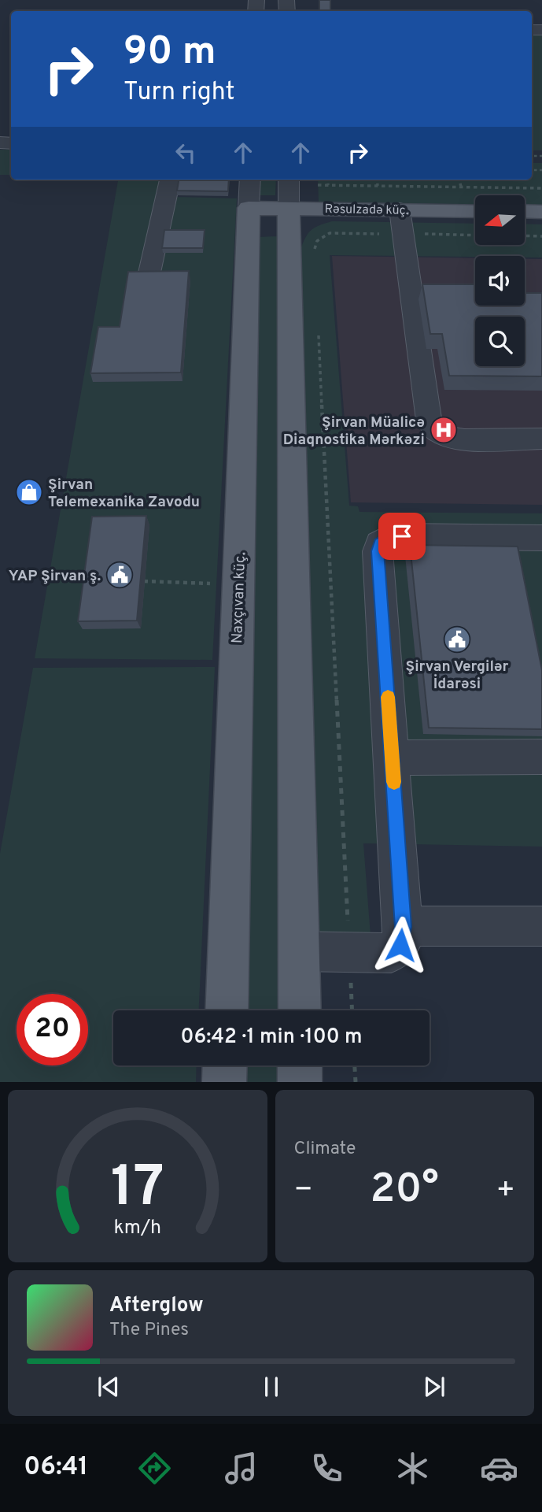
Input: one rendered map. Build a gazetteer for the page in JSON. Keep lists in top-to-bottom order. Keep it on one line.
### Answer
{"streets":{"main road":["Rəsulzadə küç.","Naxçıvan küç."]},"crossings":[["Rəsulzadə küç.","Naxçıvan küç."]],"places":{"hospital":["Şirvan Müalicə Diaqnostika Mərkəzi"],"shop":["Şirvan Telemexanika Zavodu"],"public building":["YAP Şirvan ş.","Şirvan Vergilər İdarəsi"]},"north":"left","page":{"turn":["90 m","Turn right"],"limit":"20","trip":"06:42 · 1 min · 100 m","tile":"Climate","heat":["−","20°","+"],"song":["Afterglow","The Pines"],"tabs":"06:41","gauge":["17","km/h"]}}
